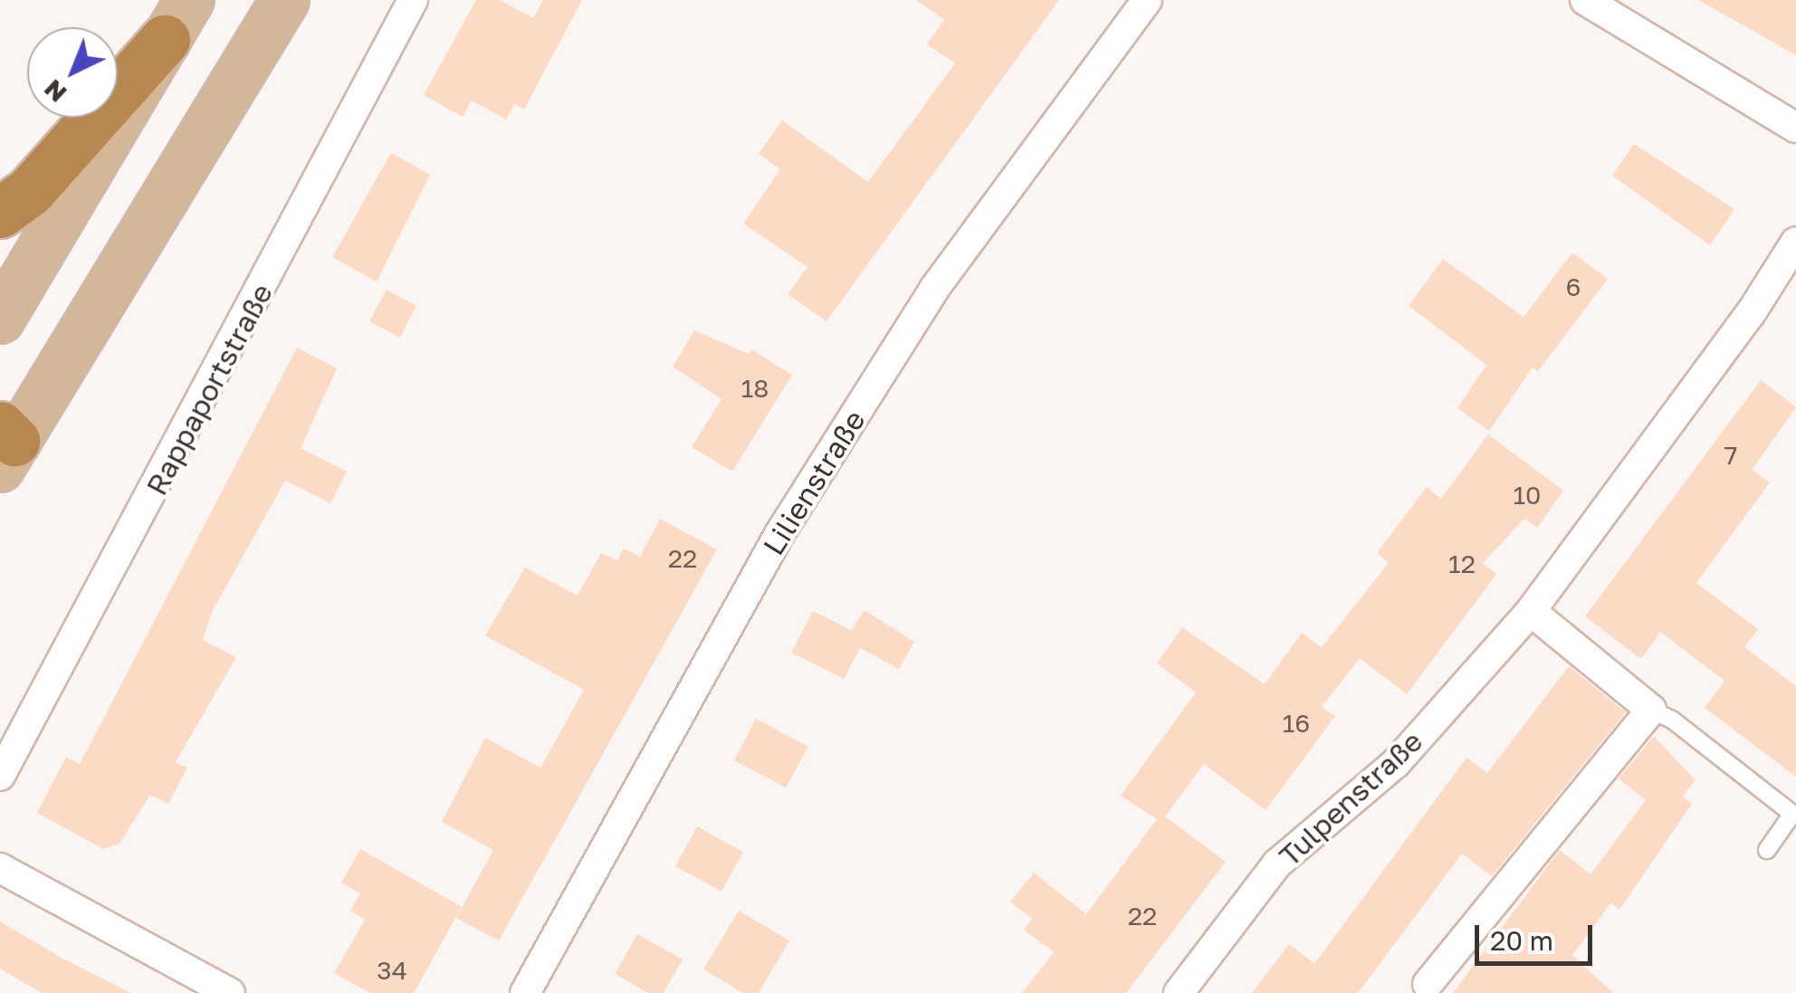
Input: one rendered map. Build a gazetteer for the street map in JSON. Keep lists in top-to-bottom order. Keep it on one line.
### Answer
{"streets":{"street":["Rappaportstraße","Lilienstraße","Tulpenstraße"]},"house_numbers":["6","18","7","10","22","12","16","22","34"],"scale_bar":"20 m","north":"bottom left"}
